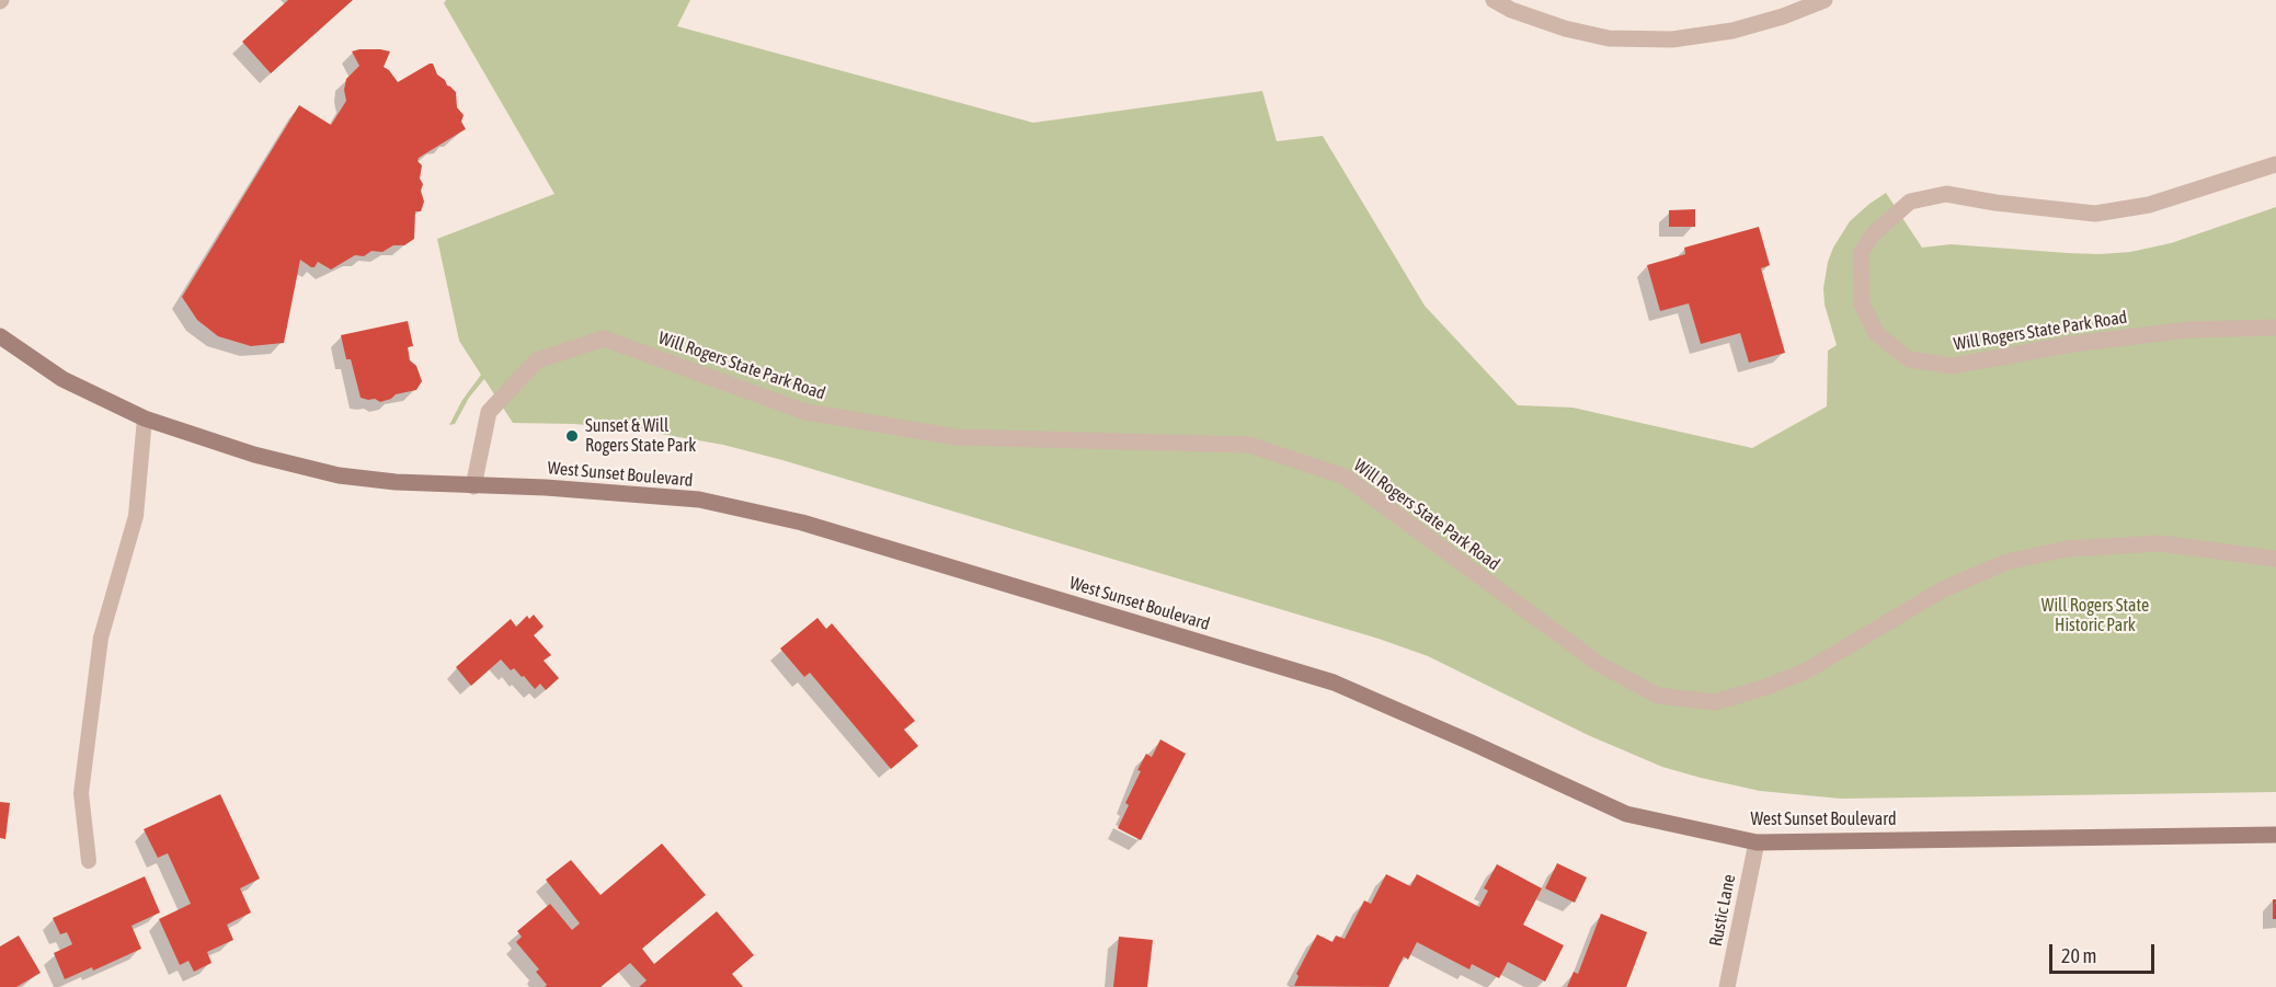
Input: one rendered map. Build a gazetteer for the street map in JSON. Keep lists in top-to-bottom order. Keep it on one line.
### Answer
{"streets":{"main road":["West Sunset Boulevard"],"street":["Will Rogers State Park Road","Rustic Lane"]},"crossings":[["Will Rogers State Park Road","West Sunset Boulevard"],["West Sunset Boulevard","Rustic Lane"]],"parks":["Will Rogers State Historic Park"],"places":["Sunset & Will Rogers State Park"],"scale_bar":"20 m"}
